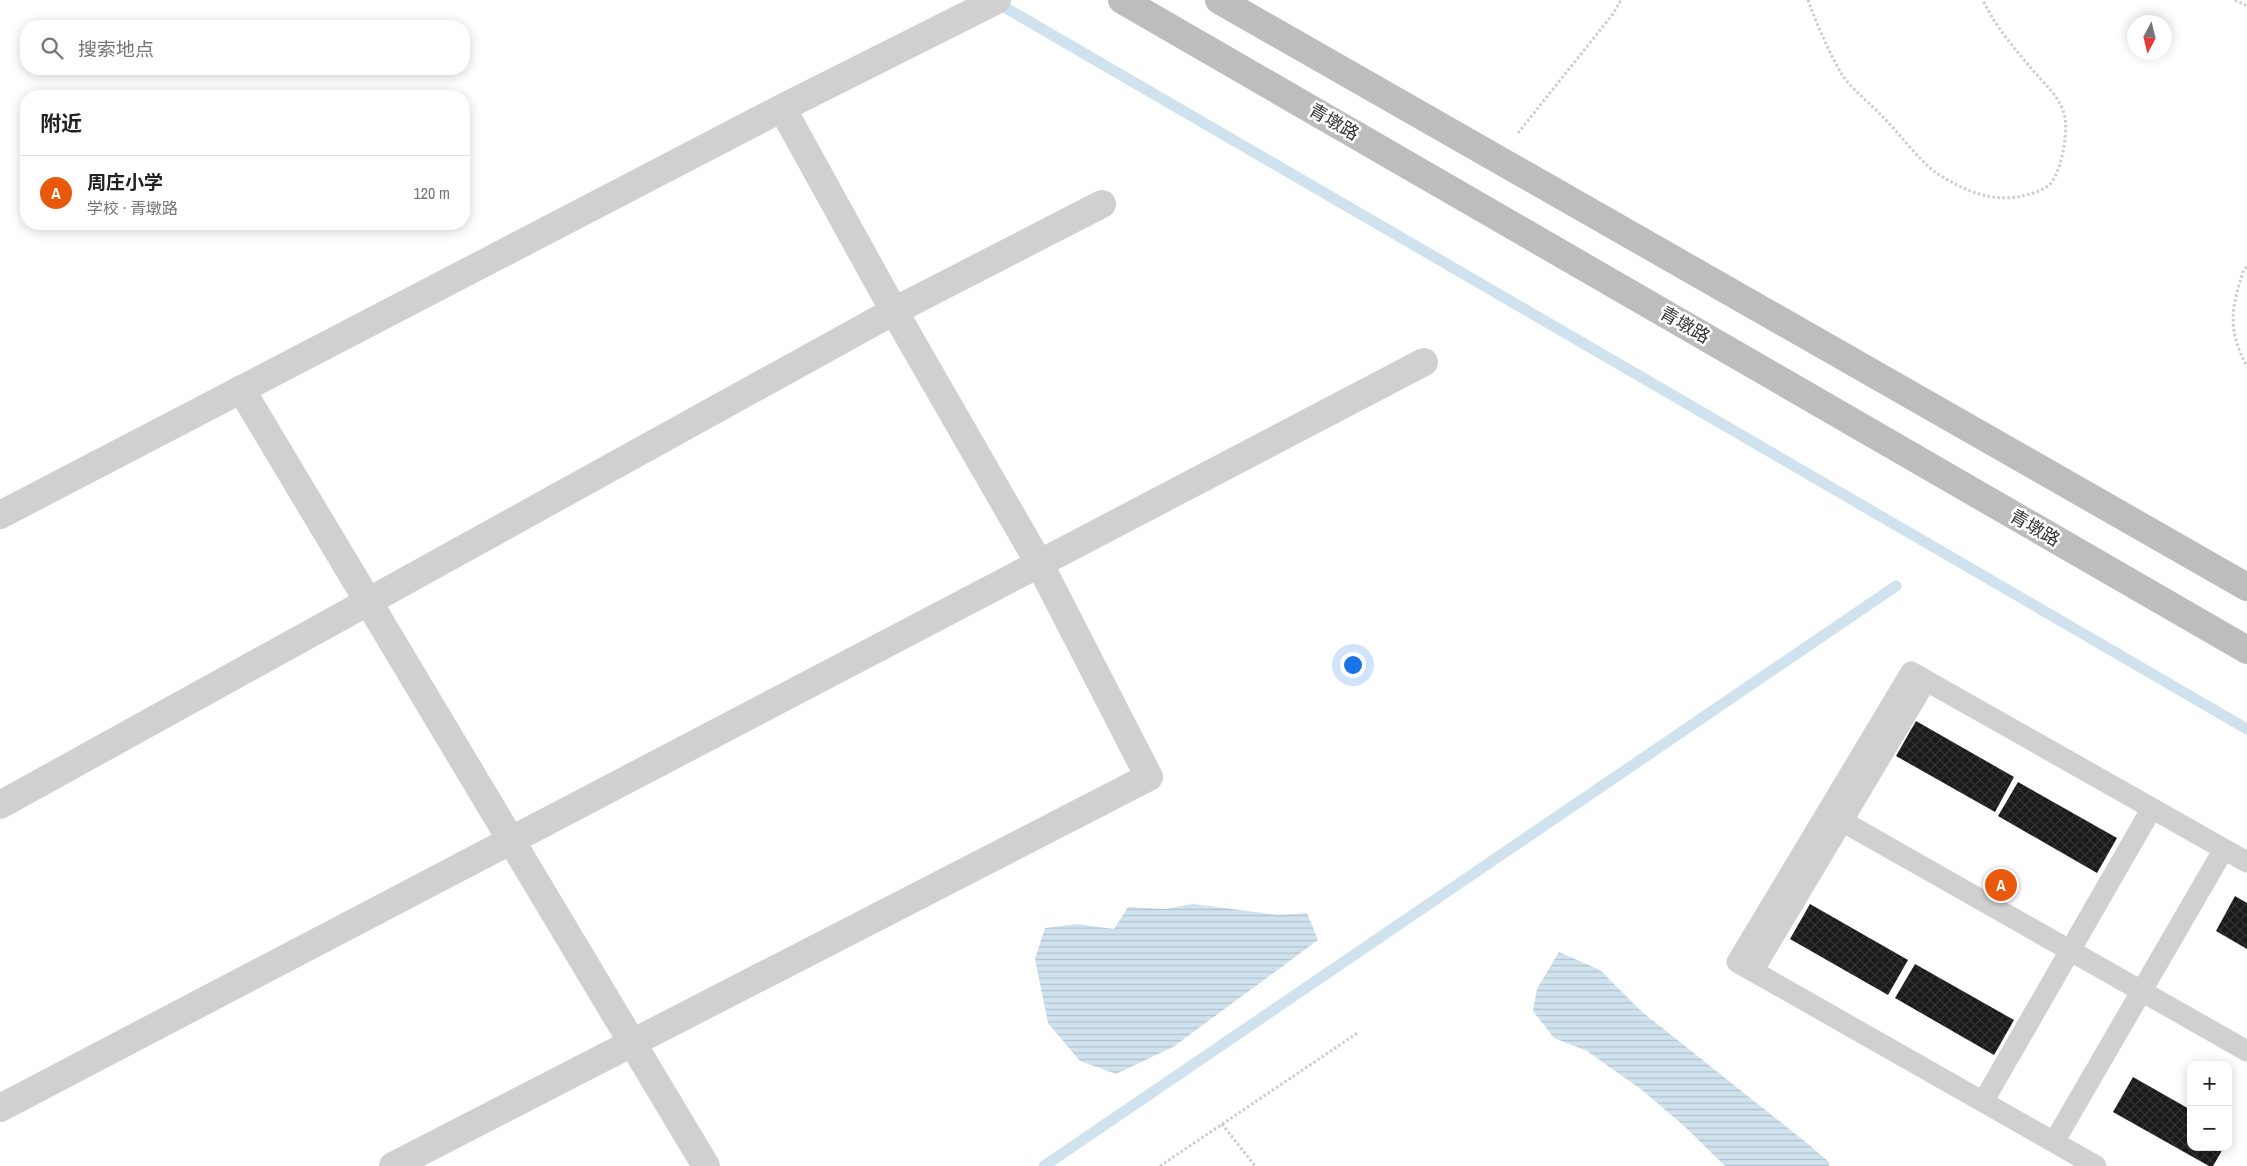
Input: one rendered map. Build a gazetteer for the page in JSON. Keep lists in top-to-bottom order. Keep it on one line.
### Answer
{"streets":{"main road":["青墩路"]},"north":"bottom","page":{"search":"搜索地点","heading":"附近","list":[{"mark":"A","name":"周庄小学","note":"学校 · 青墩路","value":"120 m"}],"pins":"A","map_buttons":["+","−"]}}
